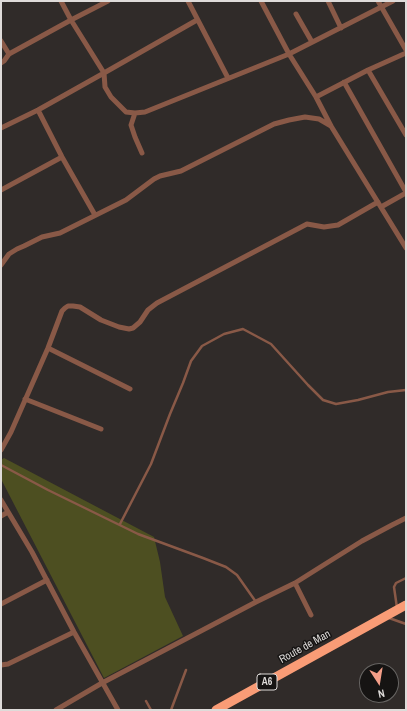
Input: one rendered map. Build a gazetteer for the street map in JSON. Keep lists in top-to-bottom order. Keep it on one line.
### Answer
{"streets":{"highway":["Route de Man","A6"]},"north":"bottom"}
